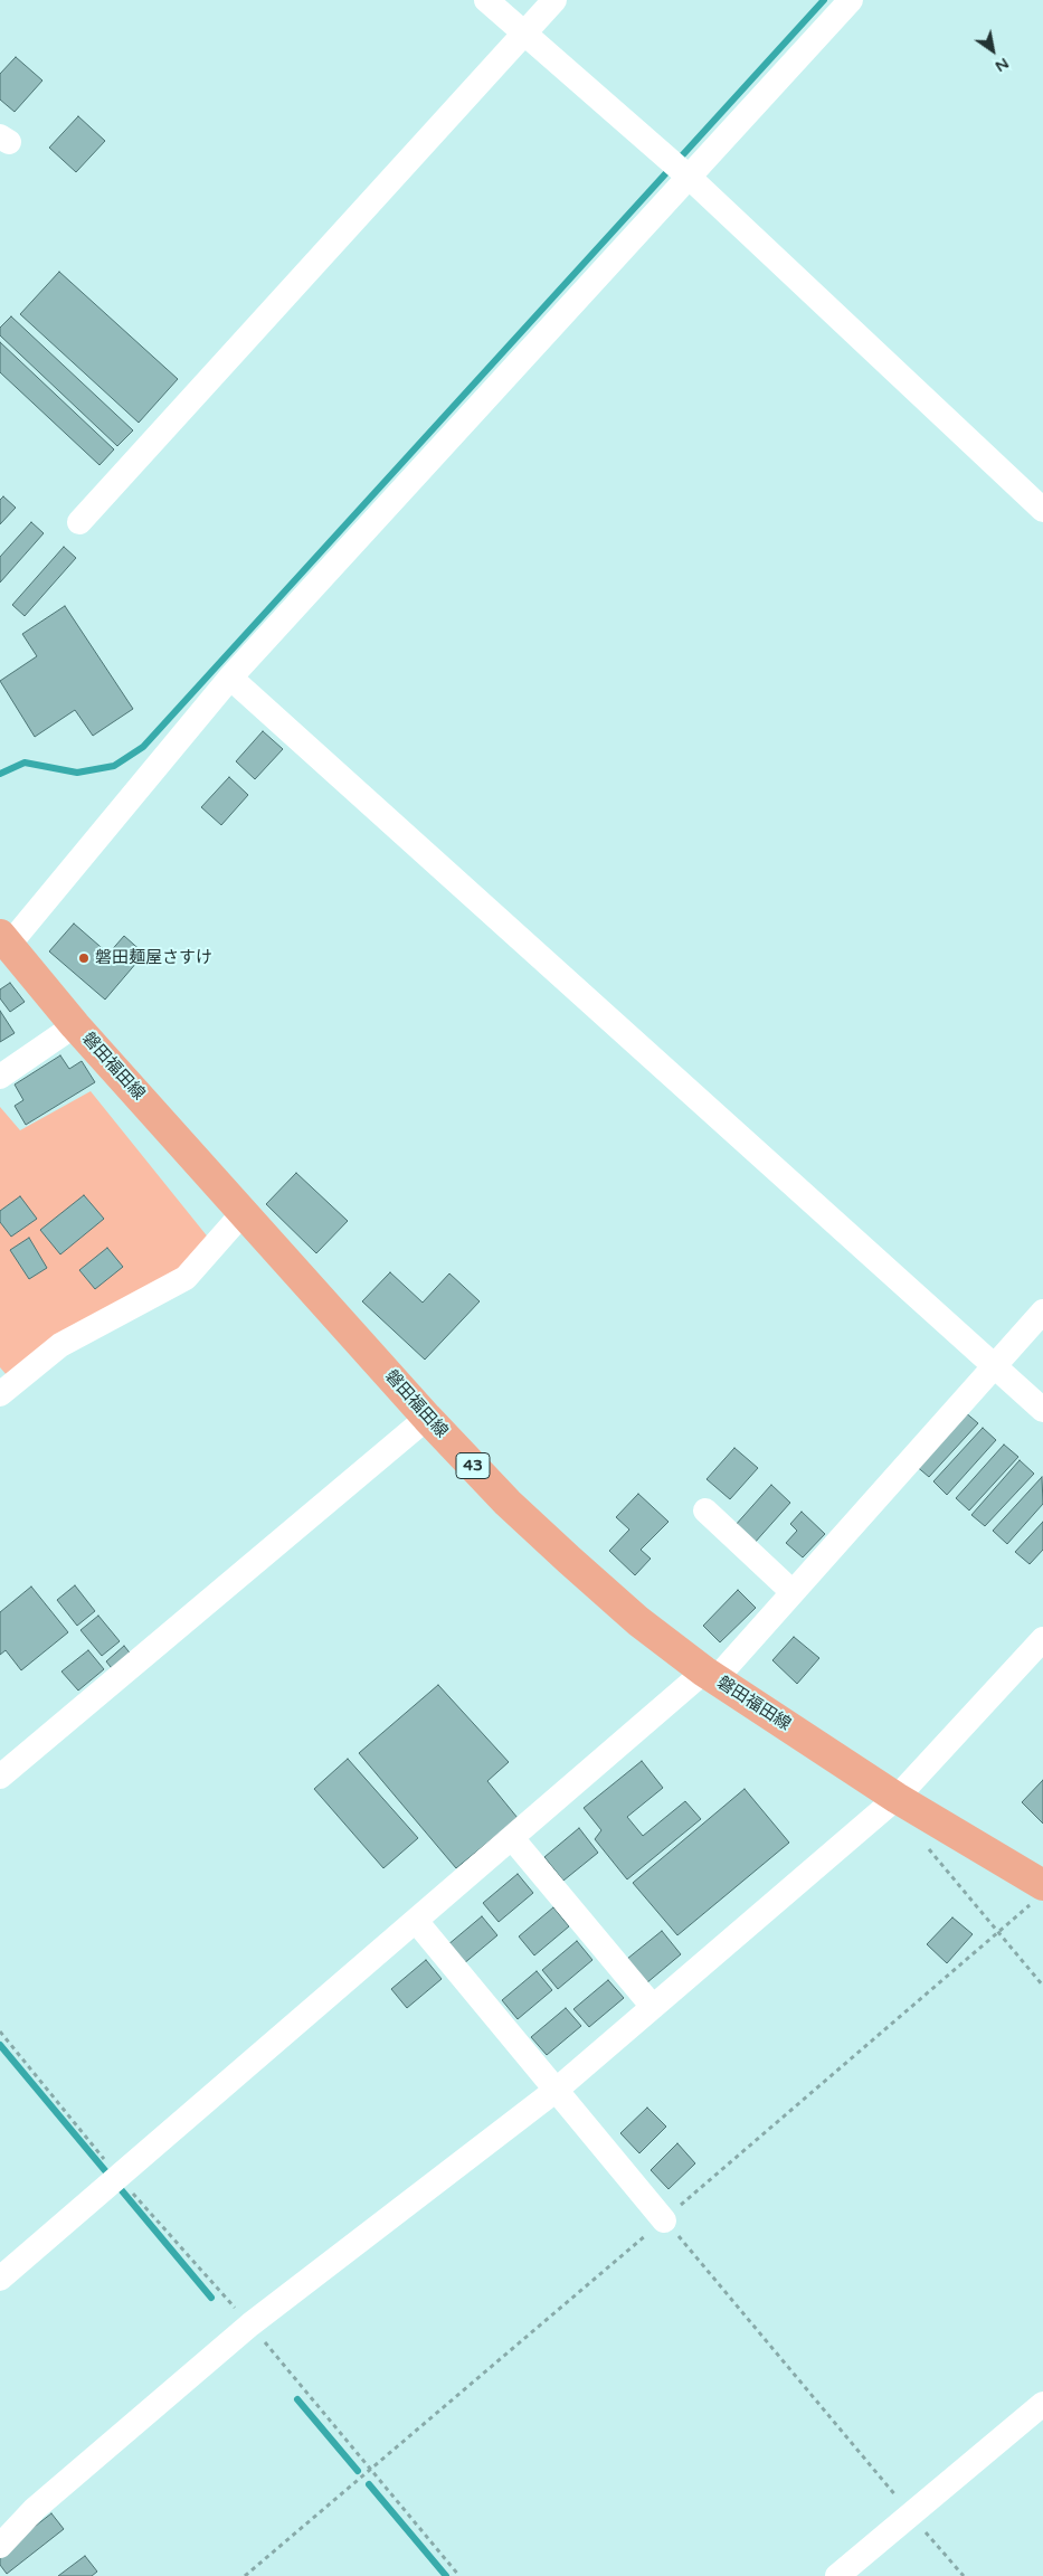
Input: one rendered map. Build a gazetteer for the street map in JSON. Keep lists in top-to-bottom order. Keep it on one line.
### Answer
{"streets":{"main road":["磐田福田線","43"]},"places":["磐田麺屋さすけ"],"north":"bottom right"}
